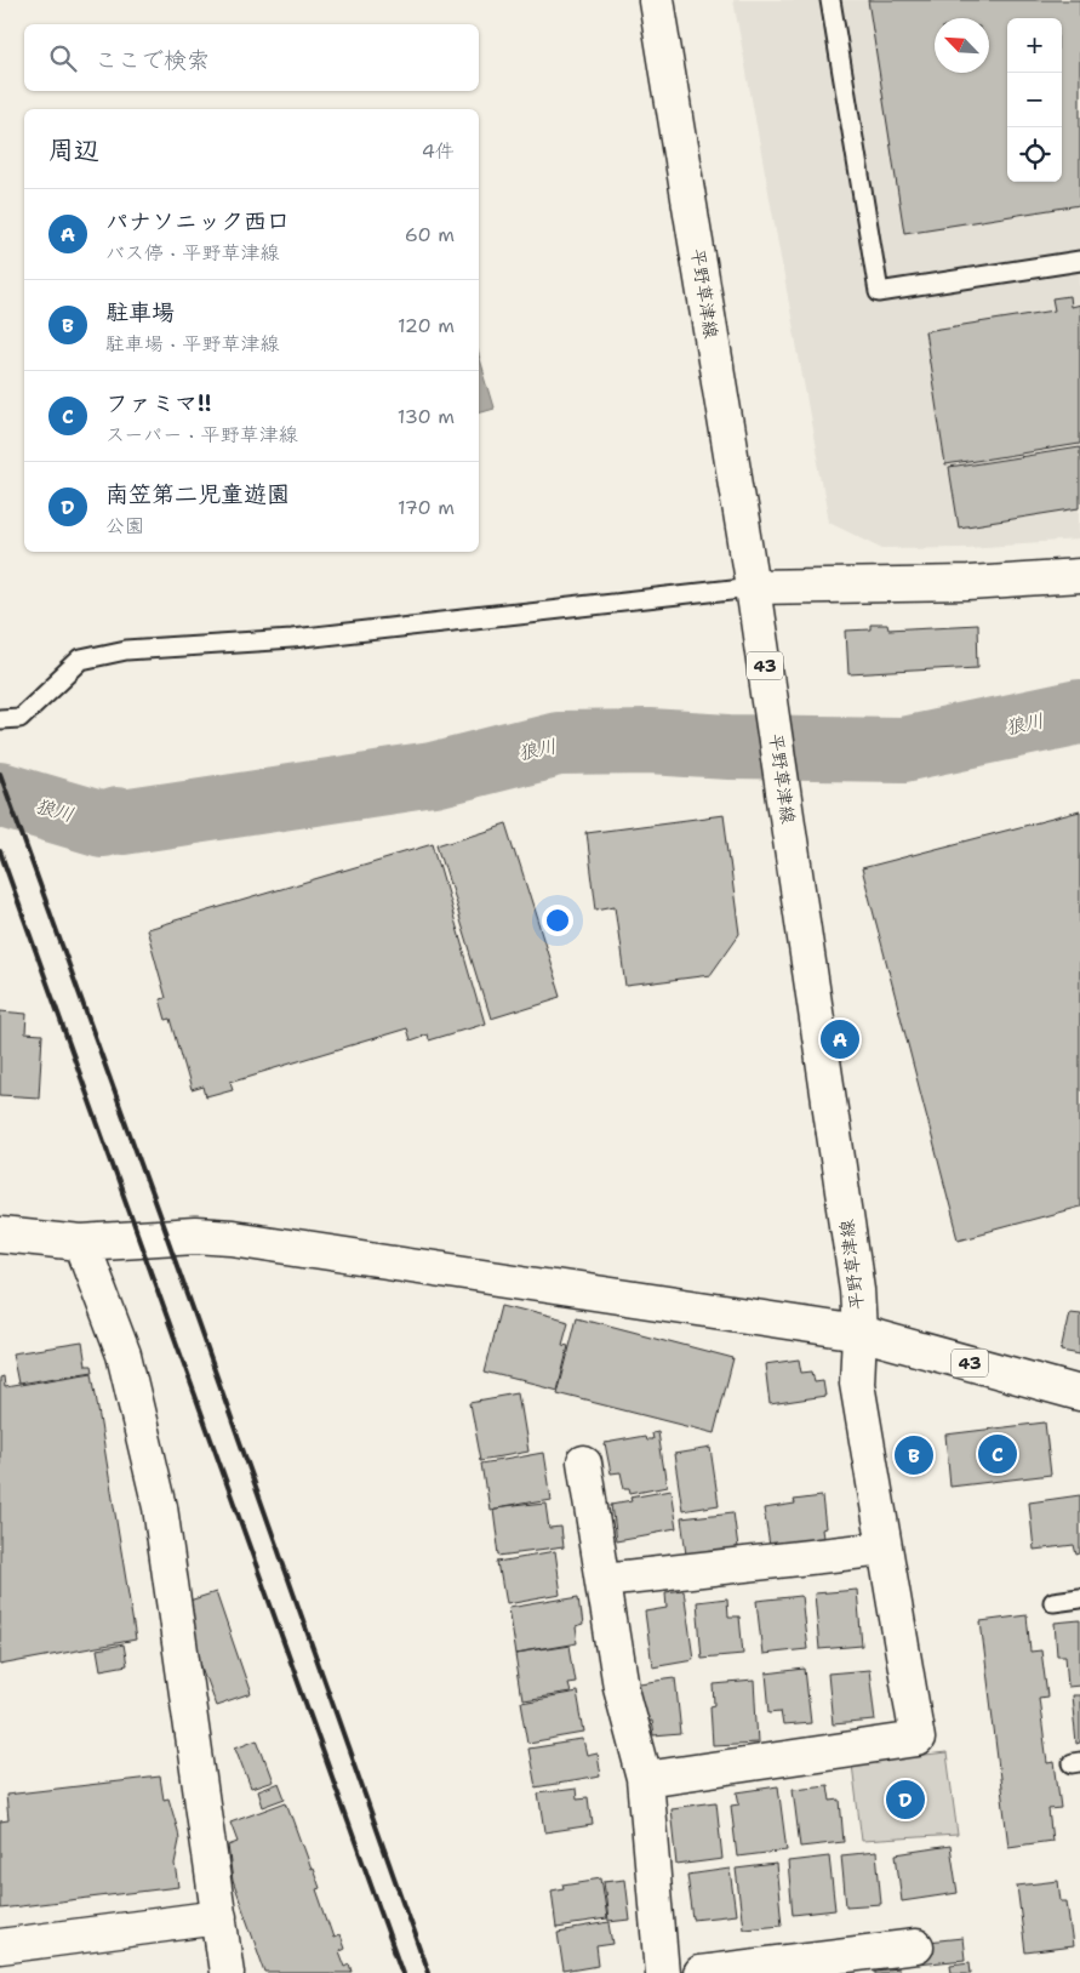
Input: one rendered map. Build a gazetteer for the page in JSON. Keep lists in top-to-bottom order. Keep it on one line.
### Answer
{"streets":{"street":["平野草津線","43"]},"water":["狼川"],"north":"top left","page":{"map_buttons":["+","−"],"search":"ここで検索","heading":["周辺","4件"],"list":[{"mark":"A","name":"パナソニック西口","note":"バス停 · 平野草津線","value":"60 m"},{"mark":"B","name":"駐車場","note":"駐車場 · 平野草津線","value":"120 m"},{"mark":"C","name":"ファミマ!!","note":"スーパー · 平野草津線","value":"130 m"},{"mark":"D","name":"南笠第二児童遊園","note":"公園","value":"170 m"}],"pins":["A","C","B","D"]}}
